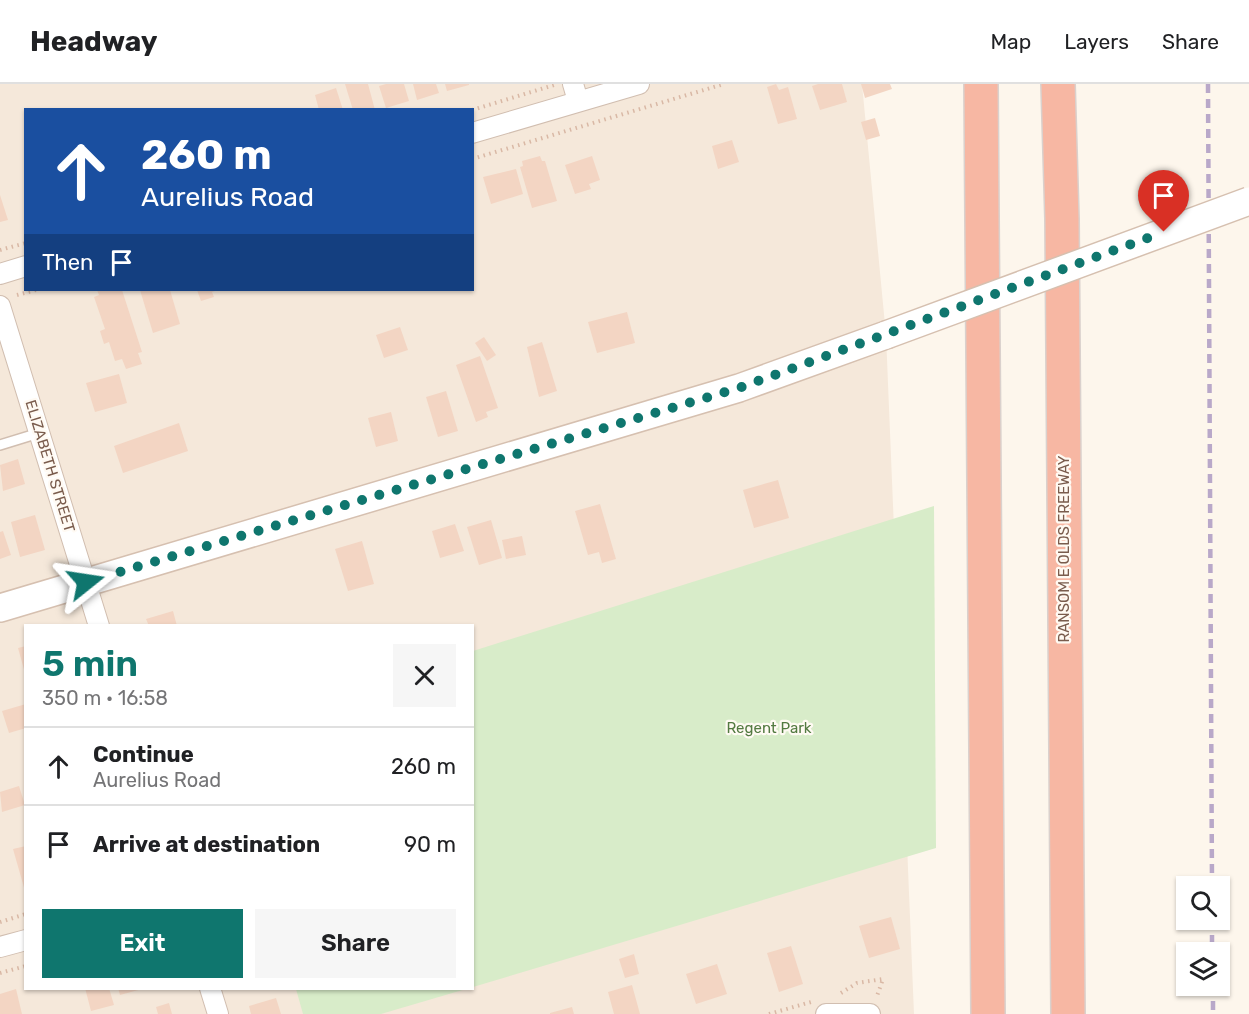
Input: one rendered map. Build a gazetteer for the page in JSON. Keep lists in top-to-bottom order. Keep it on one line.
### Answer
{"streets":{"highway":["RANSOM E OLDS FREEWAY"],"street":["ELIZABETH STREET"]},"parks":["Regent Park"],"page":{"header":"Headway","nav":["Map","Layers","Share"],"turn":["260 m","Aurelius Road"],"then":"Then","heading":["5 min","350 m · 16:58"],"list":[{"name":"Continue","note":"Aurelius Road","value":"260 m"},{"name":"Arrive at destination","value":"90 m"}],"buttons":["Exit","Share"]}}
